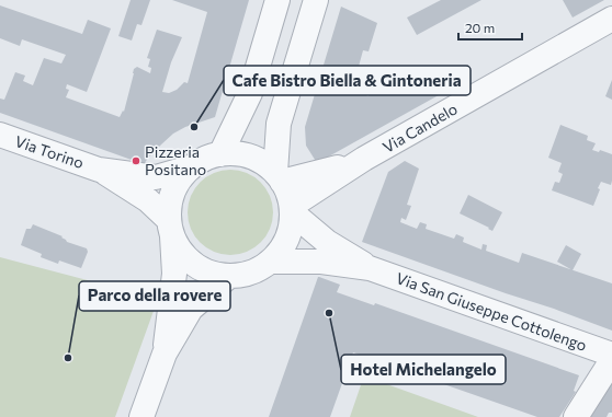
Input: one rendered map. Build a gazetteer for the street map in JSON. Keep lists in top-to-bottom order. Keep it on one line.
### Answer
{"streets":{"street":["Via Candelo","Via Torino","Via San Giuseppe Cottolengo"]},"crossings":[["Via Candelo","Via Torino"],["Via Candelo","Via San Giuseppe Cottolengo"],["Via Torino","Via San Giuseppe Cottolengo"]],"places":["Cafe Bistro Biella & Gintoneria","Pizzeria Positano","Hotel Michelangelo","Parco della rovere"],"scale_bar":"20 m"}
